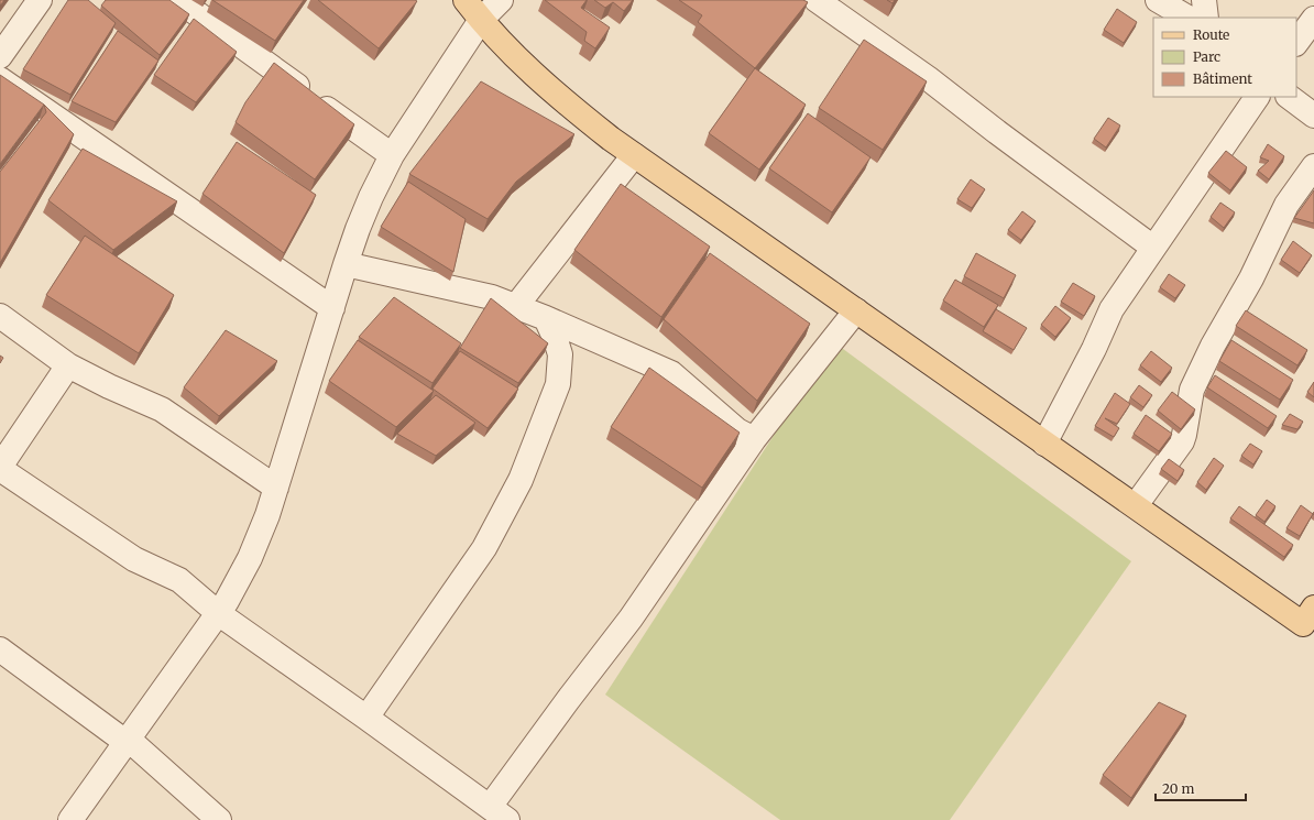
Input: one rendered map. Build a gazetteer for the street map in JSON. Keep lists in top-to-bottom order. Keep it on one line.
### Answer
{"legend":["Route","Parc","Bâtiment"],"scale_bar":"20 m"}
